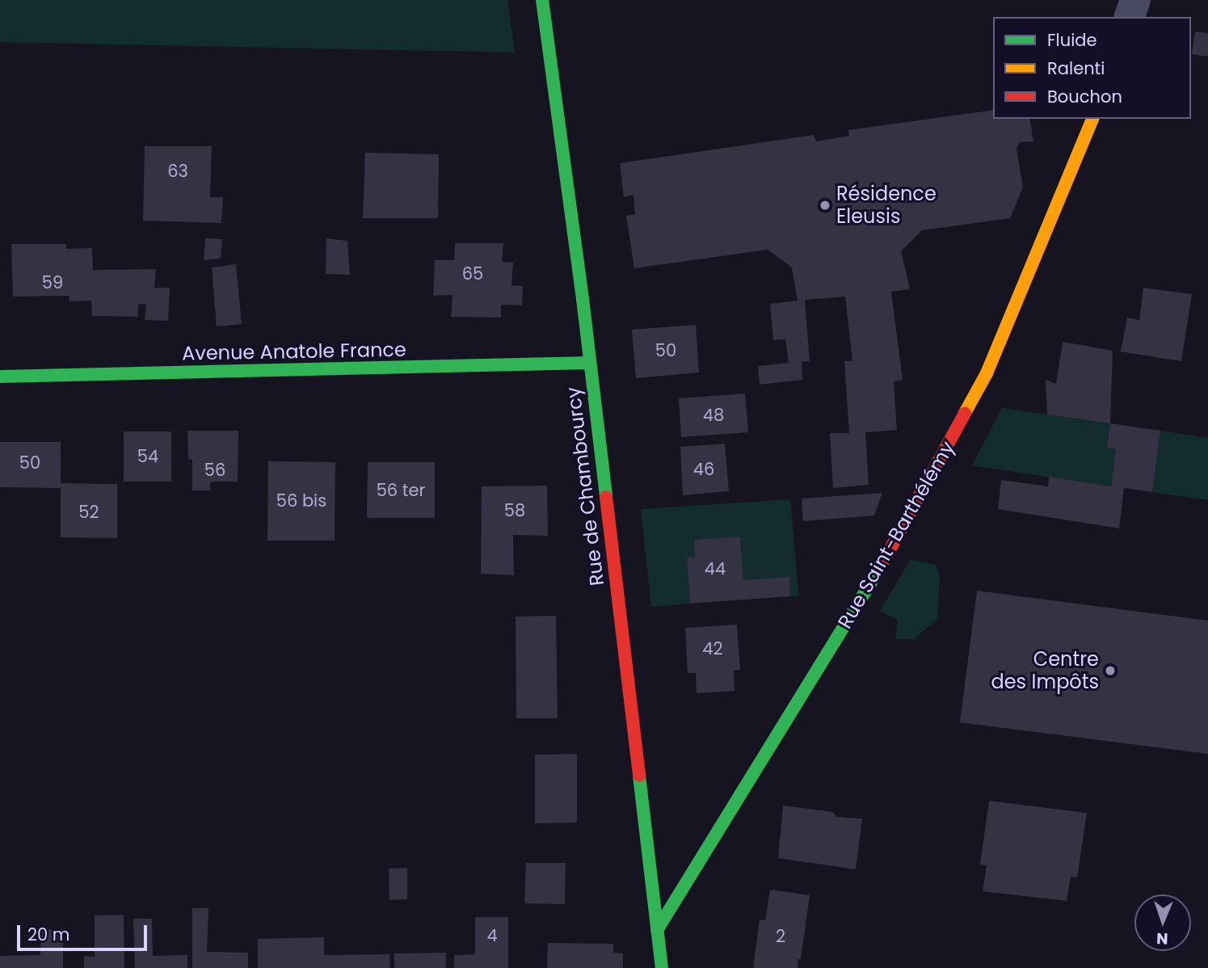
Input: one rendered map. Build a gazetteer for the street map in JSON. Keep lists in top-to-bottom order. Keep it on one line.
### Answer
{"streets":{"street":["Avenue Anatole France","Rue de Chambourcy","Rue Saint-Barthélémy"]},"crossings":[["Avenue Anatole France","Rue de Chambourcy"],["Rue de Chambourcy","Rue Saint-Barthélémy"]],"places":["Résidence Eleusis","Centre des Impôts"],"house_numbers":["63","65","59","50","48","54","50","46","56","56 ter","56 bis","58","52","44","42","4","2"],"legend":["Fluide","Ralenti","Bouchon"],"scale_bar":"20 m","north":"bottom"}
